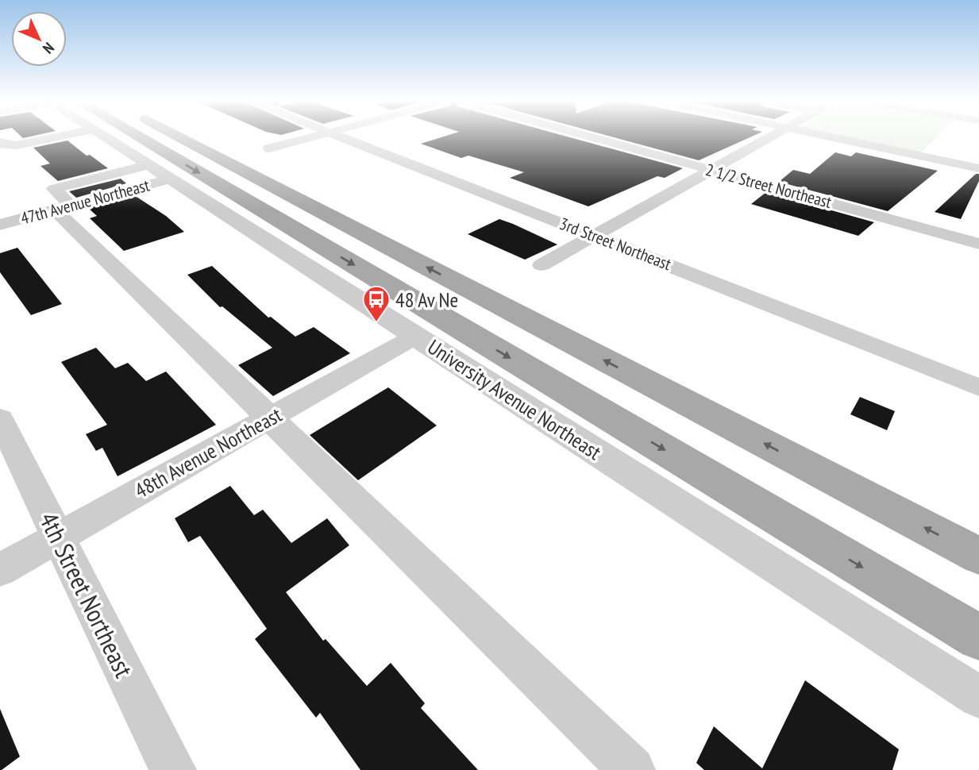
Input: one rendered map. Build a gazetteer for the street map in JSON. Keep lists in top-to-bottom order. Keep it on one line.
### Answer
{"streets":{"main road":["University Avenue Northeast"],"street":["2 1/2 Street Northeast","47th Avenue Northeast","3rd Street Northeast","48th Avenue Northeast","4th Street Northeast"]},"crossings":[["47th Avenue Northeast","University Avenue Northeast"],["University Avenue Northeast","48th Avenue Northeast"],["48th Avenue Northeast","4th Street Northeast"]],"places":{"bus stop":["48 Av Ne"]},"north":"bottom right"}
